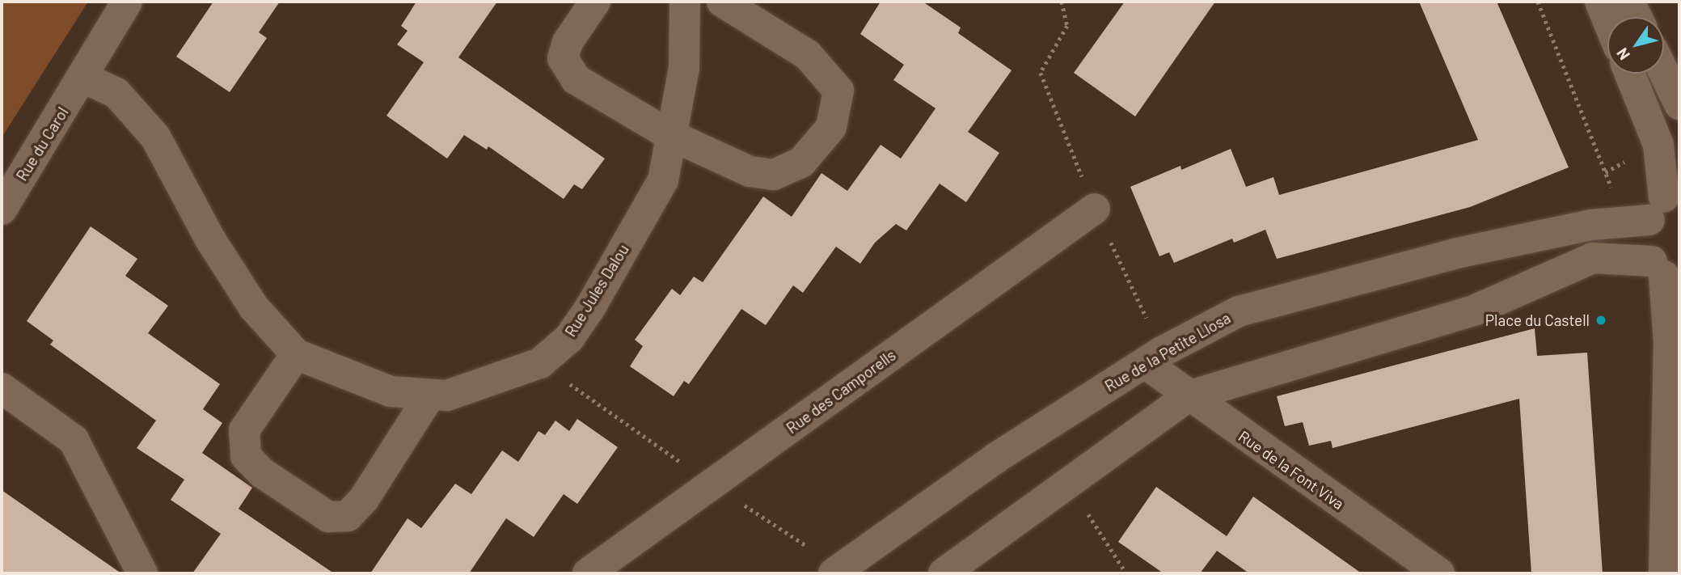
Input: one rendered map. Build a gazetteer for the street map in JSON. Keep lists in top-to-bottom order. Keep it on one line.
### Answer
{"streets":{"street":["Rue du Carol","Rue Jules Dalou","Rue de la Petite Llosa","Rue des Camporells","Rue de la Font Viva"]},"crossings":[["Rue du Carol","Rue Jules Dalou"],["Rue de la Petite Llosa","Rue de la Font Viva"]],"places":["Place du Castell"],"north":"bottom left"}
